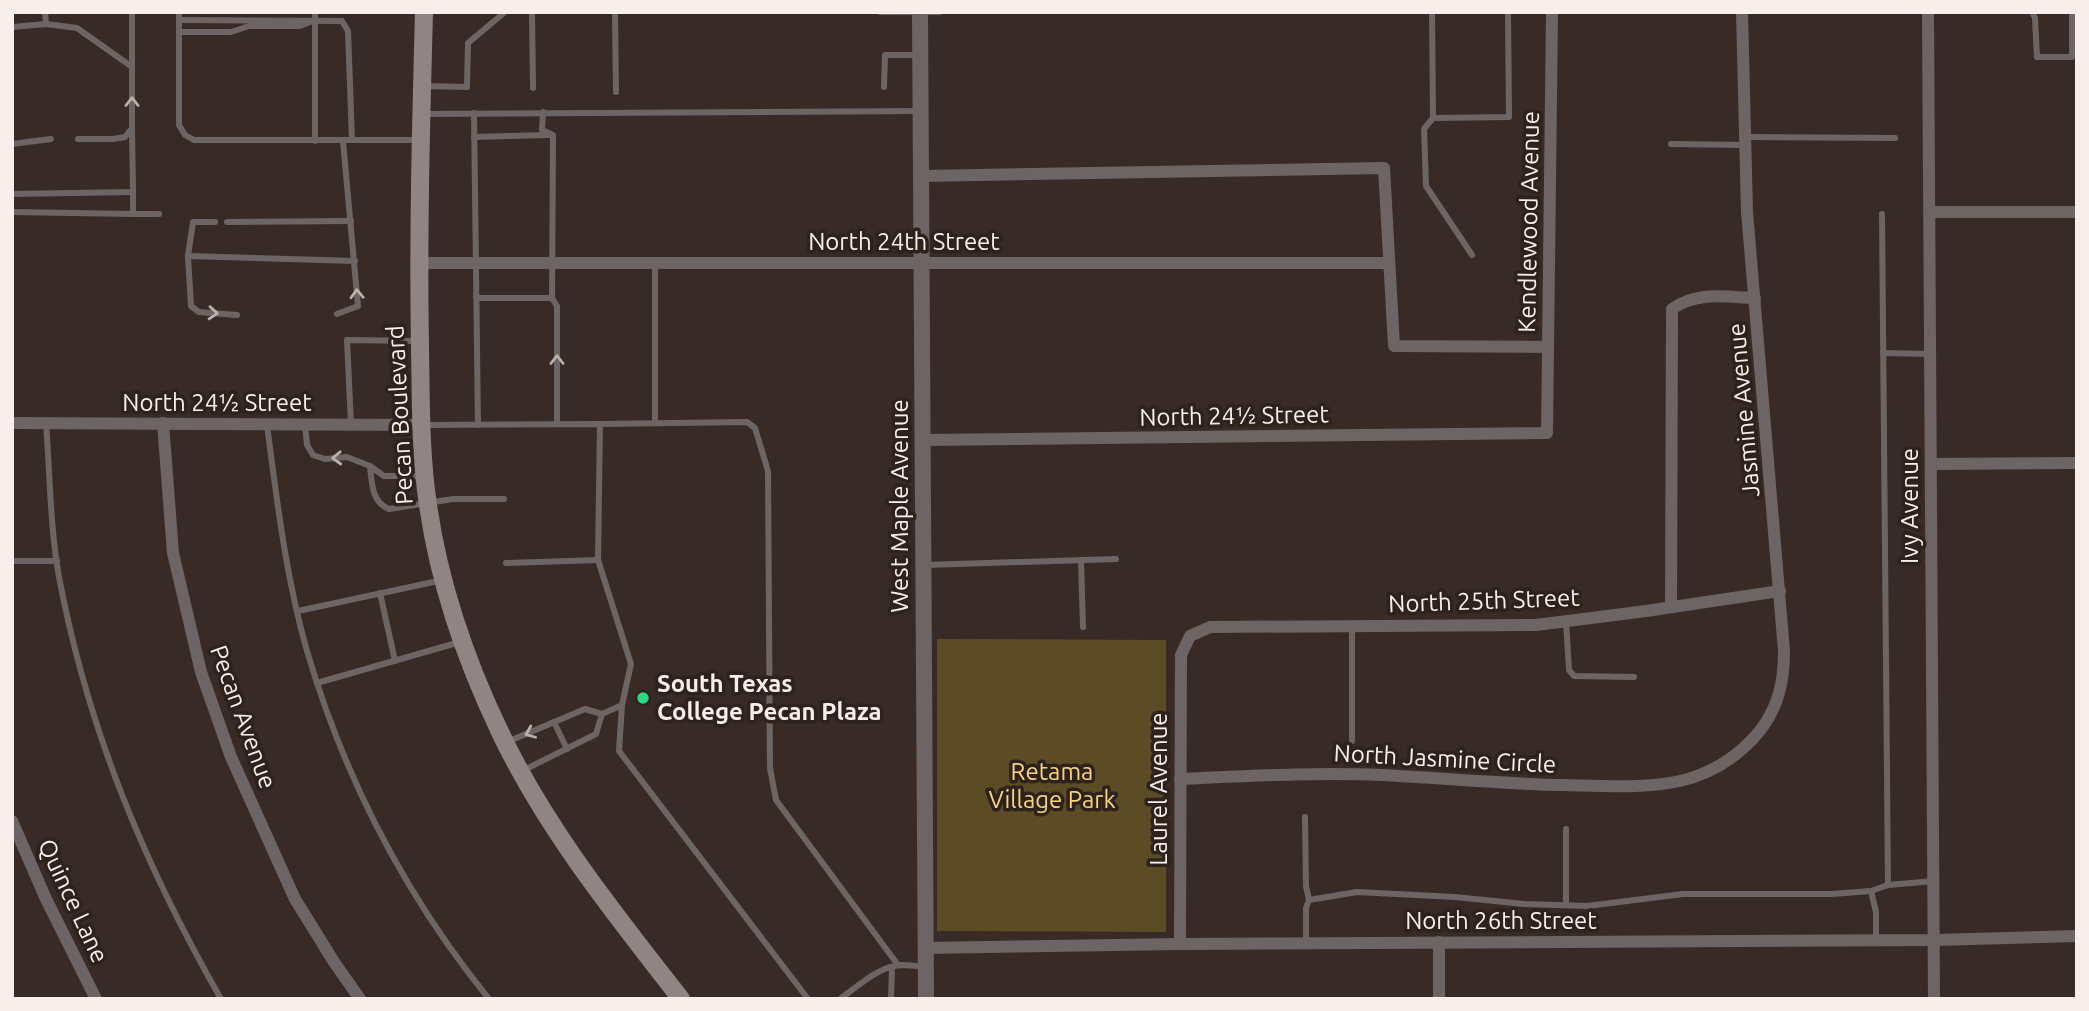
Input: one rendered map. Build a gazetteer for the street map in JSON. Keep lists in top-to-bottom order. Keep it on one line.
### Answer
{"streets":{"main road":["Pecan Boulevard"],"street":["Kendlewood Avenue","North 24th Street","North 24½ Street","Jasmine Avenue","West Maple Avenue","Ivy Avenue","North 25th Street","Pecan Avenue","North Jasmine Circle","Laurel Avenue","Quince Lane","North 26th Street"]},"crossings":[["Kendlewood Avenue","North 24½ Street"],["North 24th Street","Pecan Boulevard"],["North 24th Street","West Maple Avenue"],["North 24½ Street","Pecan Boulevard"],["North 24½ Street","West Maple Avenue"],["North 24½ Street","Pecan Avenue"],["Jasmine Avenue","North 25th Street"],["Jasmine Avenue","North Jasmine Circle"],["West Maple Avenue","North 26th Street"],["Ivy Avenue","North 26th Street"],["North 25th Street","Laurel Avenue"],["North Jasmine Circle","Laurel Avenue"],["Laurel Avenue","North 26th Street"]],"parks":["Retama Village Park"],"places":["South Texas College Pecan Plaza"]}
